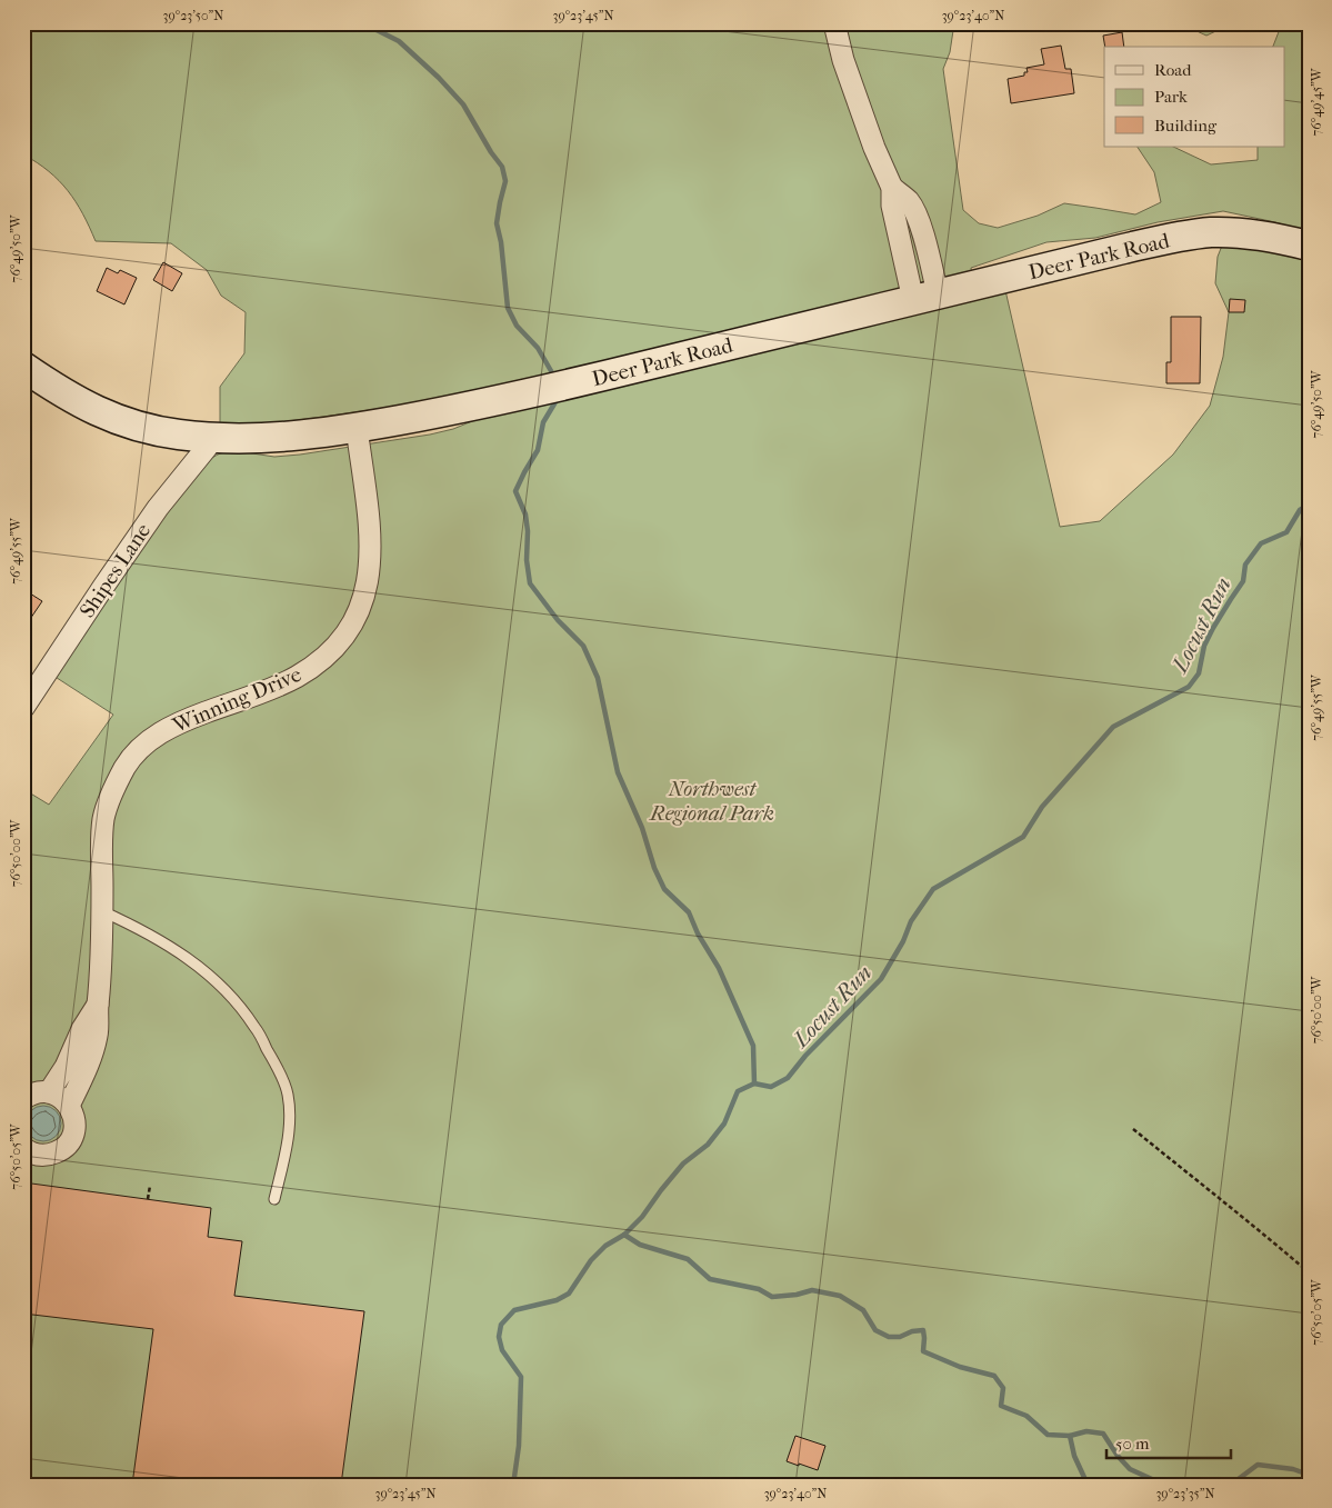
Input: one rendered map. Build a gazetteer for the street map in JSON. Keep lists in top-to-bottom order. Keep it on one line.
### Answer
{"streets":{"street":["Deer Park Road","Shipes Lane","Winning Drive"]},"crossings":[["Deer Park Road","Shipes Lane"],["Deer Park Road","Winning Drive"]],"water":["Locust Run"],"parks":["Northwest Regional Park"],"legend":["Road","Park","Building"],"scale_bar":"50 m","coordinates":["39°23'50\"N","39°23'45\"N","39°23'40\"N","76°49'45\"W","76°49'50\"W","76°49'55\"W","76°50'00\"W","76°50'05\"W","39°23'35\"N"]}
